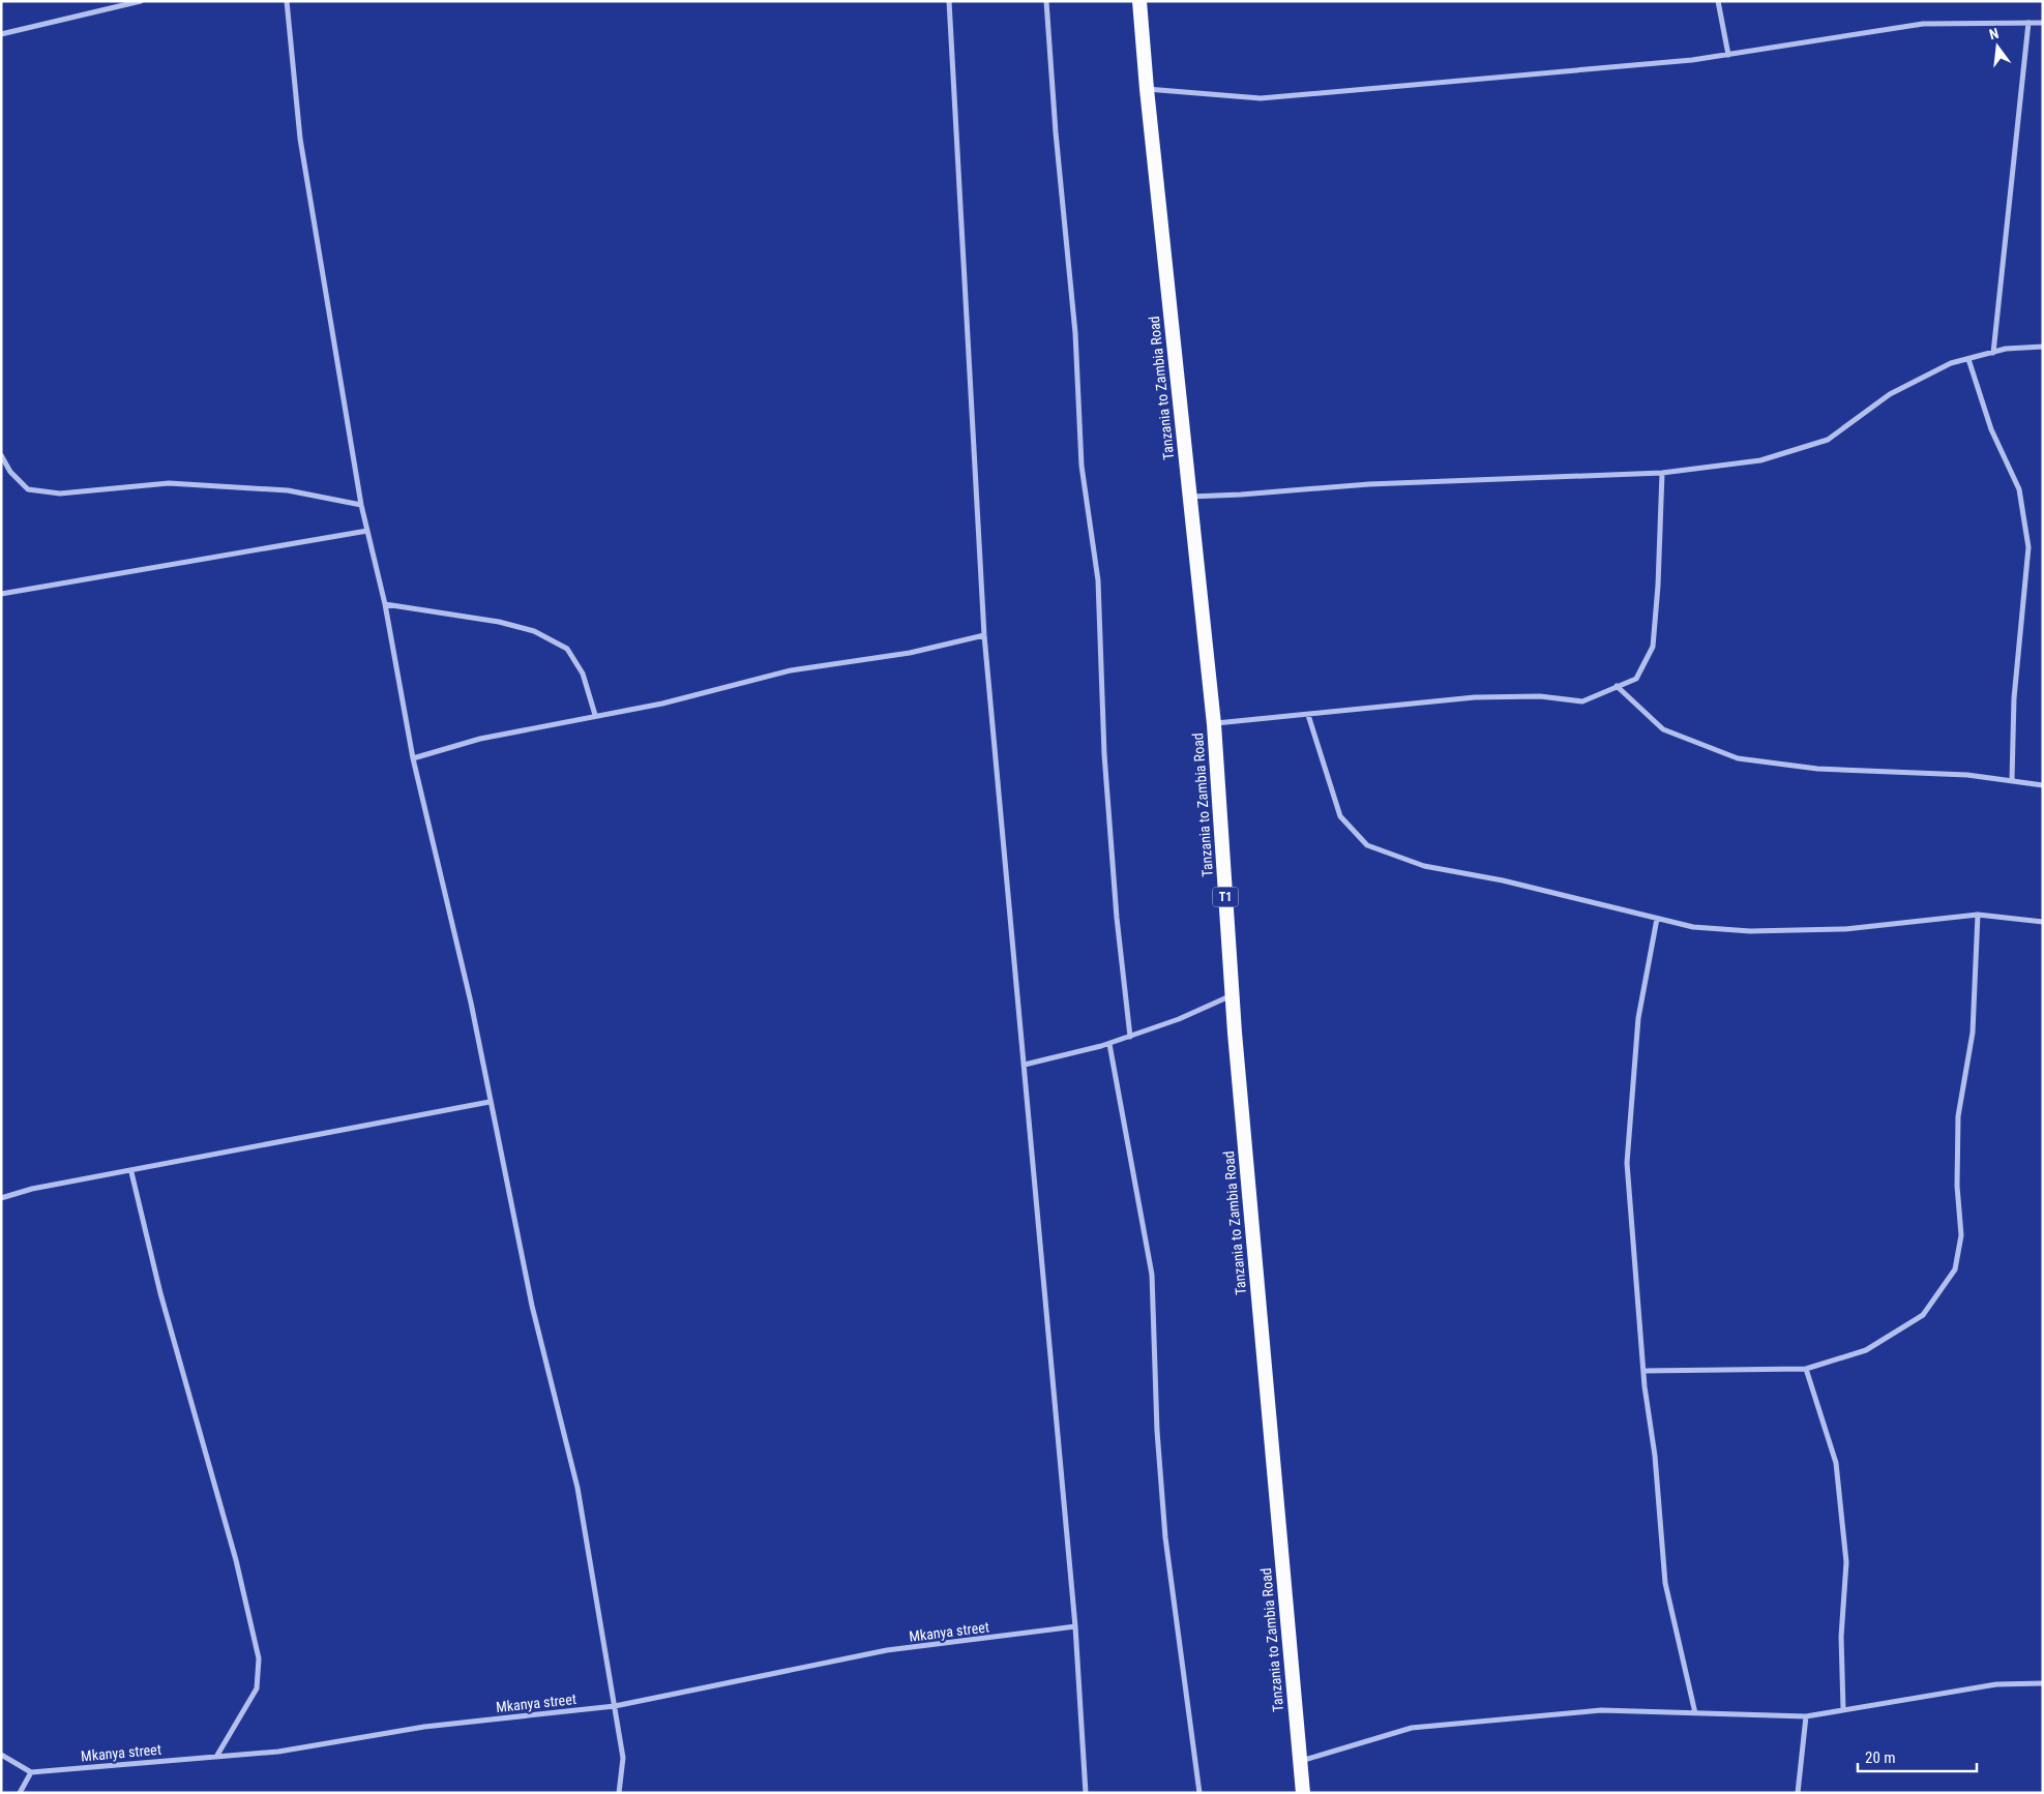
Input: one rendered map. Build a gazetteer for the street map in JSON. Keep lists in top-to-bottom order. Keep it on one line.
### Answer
{"streets":{"highway":["Tanzania to Zambia Road","T1"],"street":["Mkanya street"]},"scale_bar":"20 m","north":"top"}
